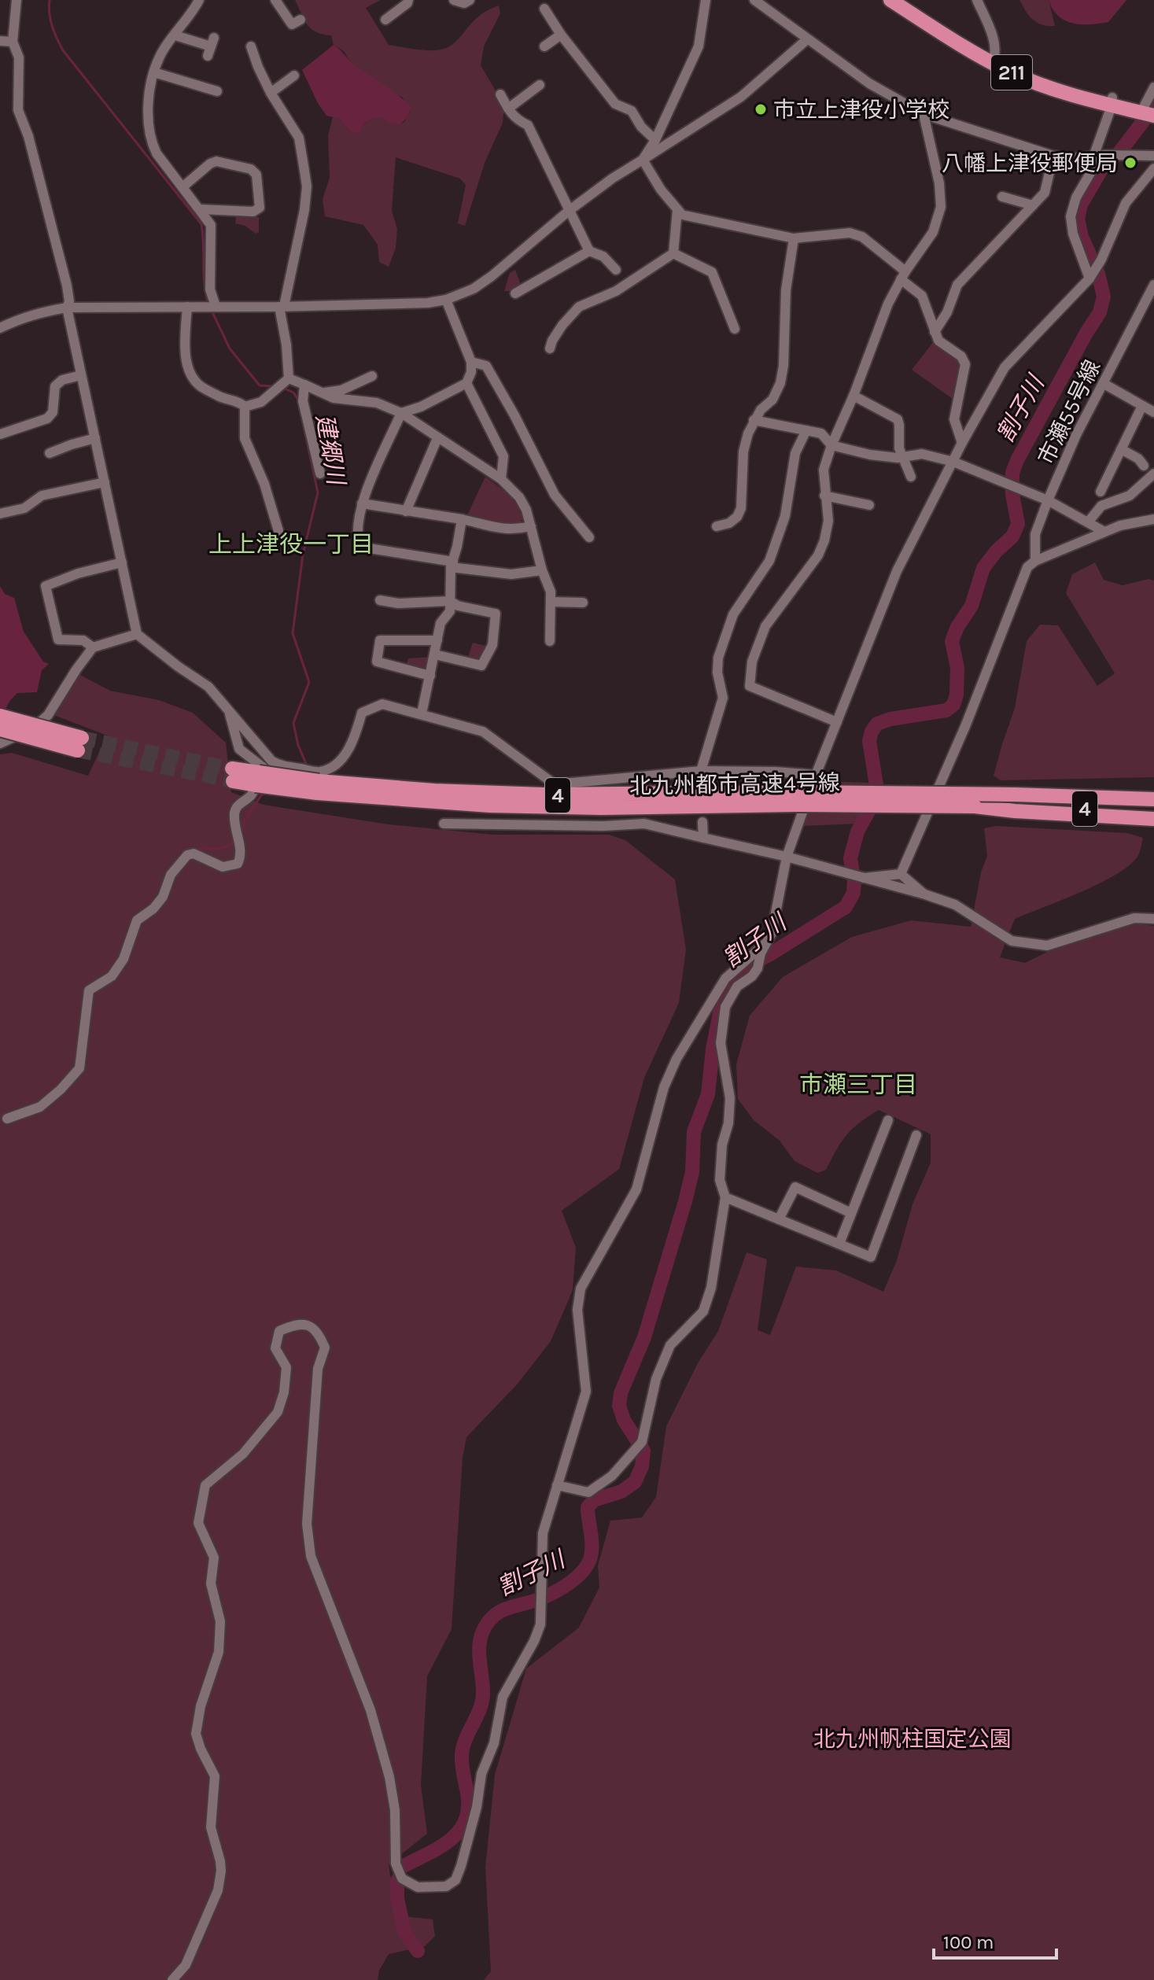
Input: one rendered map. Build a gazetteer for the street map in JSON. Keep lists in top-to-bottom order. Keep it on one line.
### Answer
{"streets":{"highway":["211","北九州都市高速4号線","4"],"street":["市瀬55号線"]},"crossings":[["北九州都市高速4号線","4"]],"districts":["上上津役一丁目","市瀬三丁目"],"water":["割子川","建郷川"],"parks":["北九州帆柱国定公園"],"places":["市立上津役小学校","八幡上津役郵便局"],"scale_bar":"100 m"}
